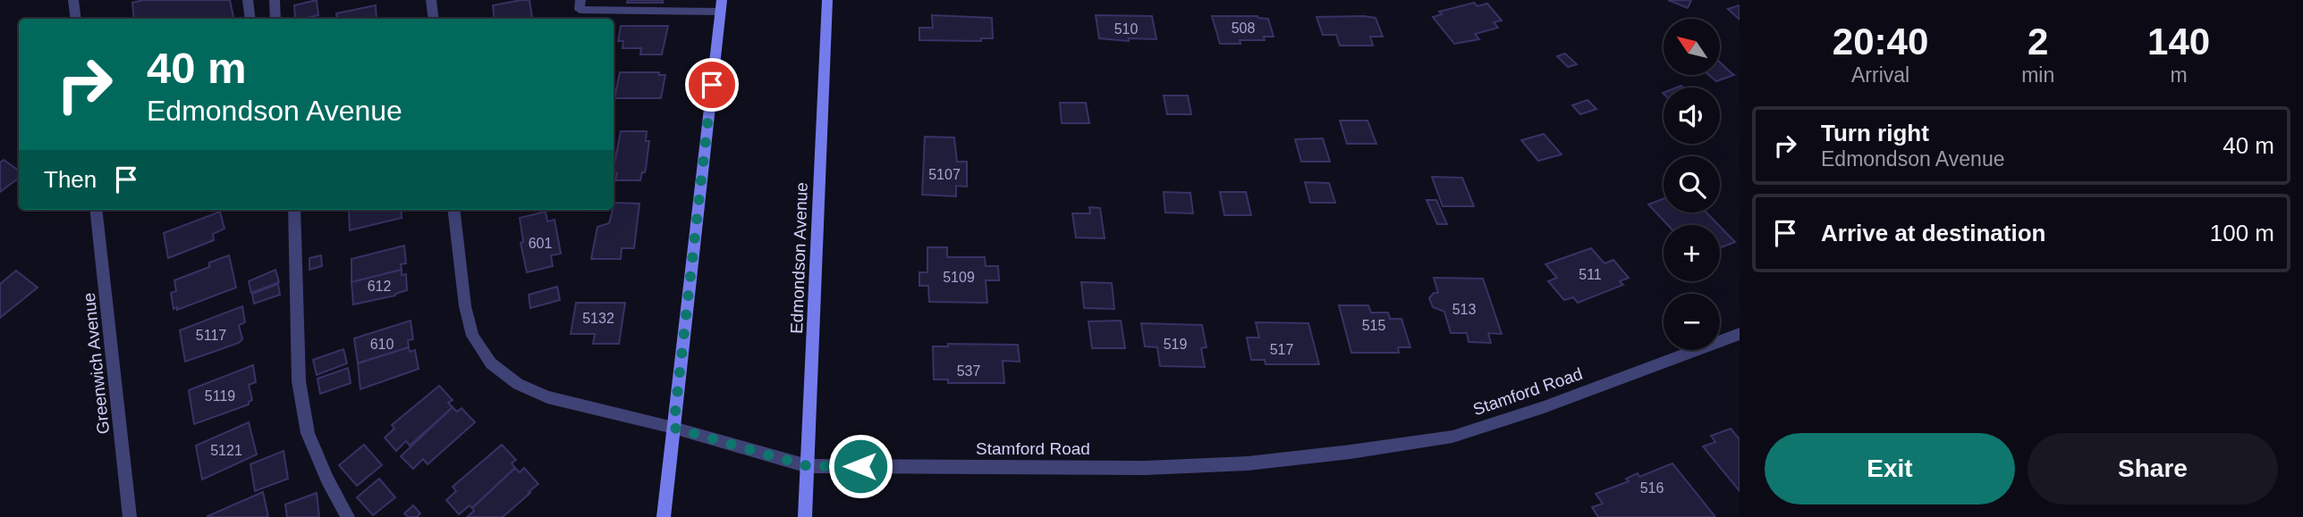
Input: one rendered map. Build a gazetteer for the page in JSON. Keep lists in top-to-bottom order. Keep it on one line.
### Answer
{"streets":{"main road":["Edmondson Avenue"],"street":["Greenwich Avenue","Stamford Road"]},"crossings":[["Edmondson Avenue","Stamford Road"]],"house_numbers":["508","510","5107","601","511","5109","612","513","5132","515","5117","610","519","517","537","5119","5121","516"],"north":"top left","page":{"eta":["20:40","Arrival","2","min","140","m"],"map_buttons":["+","−"],"turn":["40 m","Edmondson Avenue"],"list":[{"name":"Turn right","note":"Edmondson Avenue","value":"40 m"},{"name":"Arrive at destination","value":"100 m"}],"then":"Then","buttons":["Exit","Share"]}}
